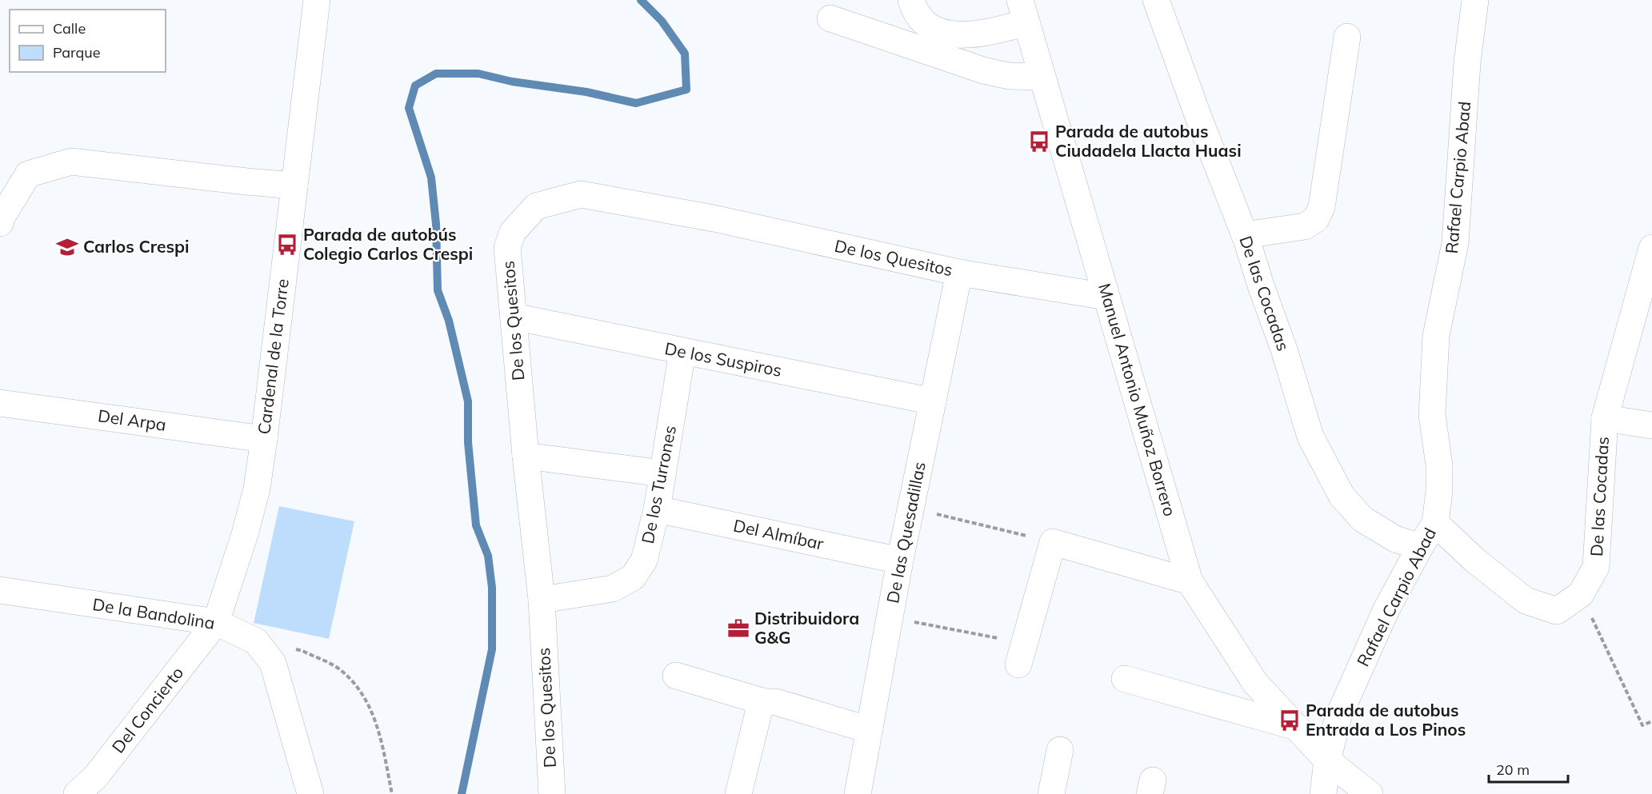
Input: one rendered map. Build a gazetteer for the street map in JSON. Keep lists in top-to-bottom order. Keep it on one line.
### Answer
{"streets":{"street":["Rafael Carpio Abad","De los Quesitos","De las Cocadas","Cardenal de la Torre","De los Suspiros","Manuel Antonio Muñoz Borrero","Del Arpa","De los Turrones","De las Quesadillas","Del Almíbar","De la Bandolina","Del Concierto"]},"crossings":[["Rafael Carpio Abad","De las Cocadas"],["Rafael Carpio Abad","Manuel Antonio Muñoz Borrero"],["De los Quesitos","De los Suspiros"],["De los Quesitos","Manuel Antonio Muñoz Borrero"],["De los Quesitos","De los Turrones"],["De los Quesitos","De las Quesadillas"],["Cardenal de la Torre","Del Arpa"],["Cardenal de la Torre","De la Bandolina"],["Cardenal de la Torre","Del Concierto"],["De los Suspiros","De los Turrones"],["De los Suspiros","De las Quesadillas"],["De los Turrones","Del Almíbar"],["De las Quesadillas","Del Almíbar"],["De la Bandolina","Del Concierto"]],"places":{"bus stop":["Parada de autobus Ciudadela Llacta Huasi","Parada de autobús Colegio Carlos Crespi","Parada de autobus Entrada a Los Pinos"],"school or university":["Carlos Crespi"],"office":["Distribuidora G&G"]},"legend":["Calle","Parque"],"scale_bar":"20 m"}
